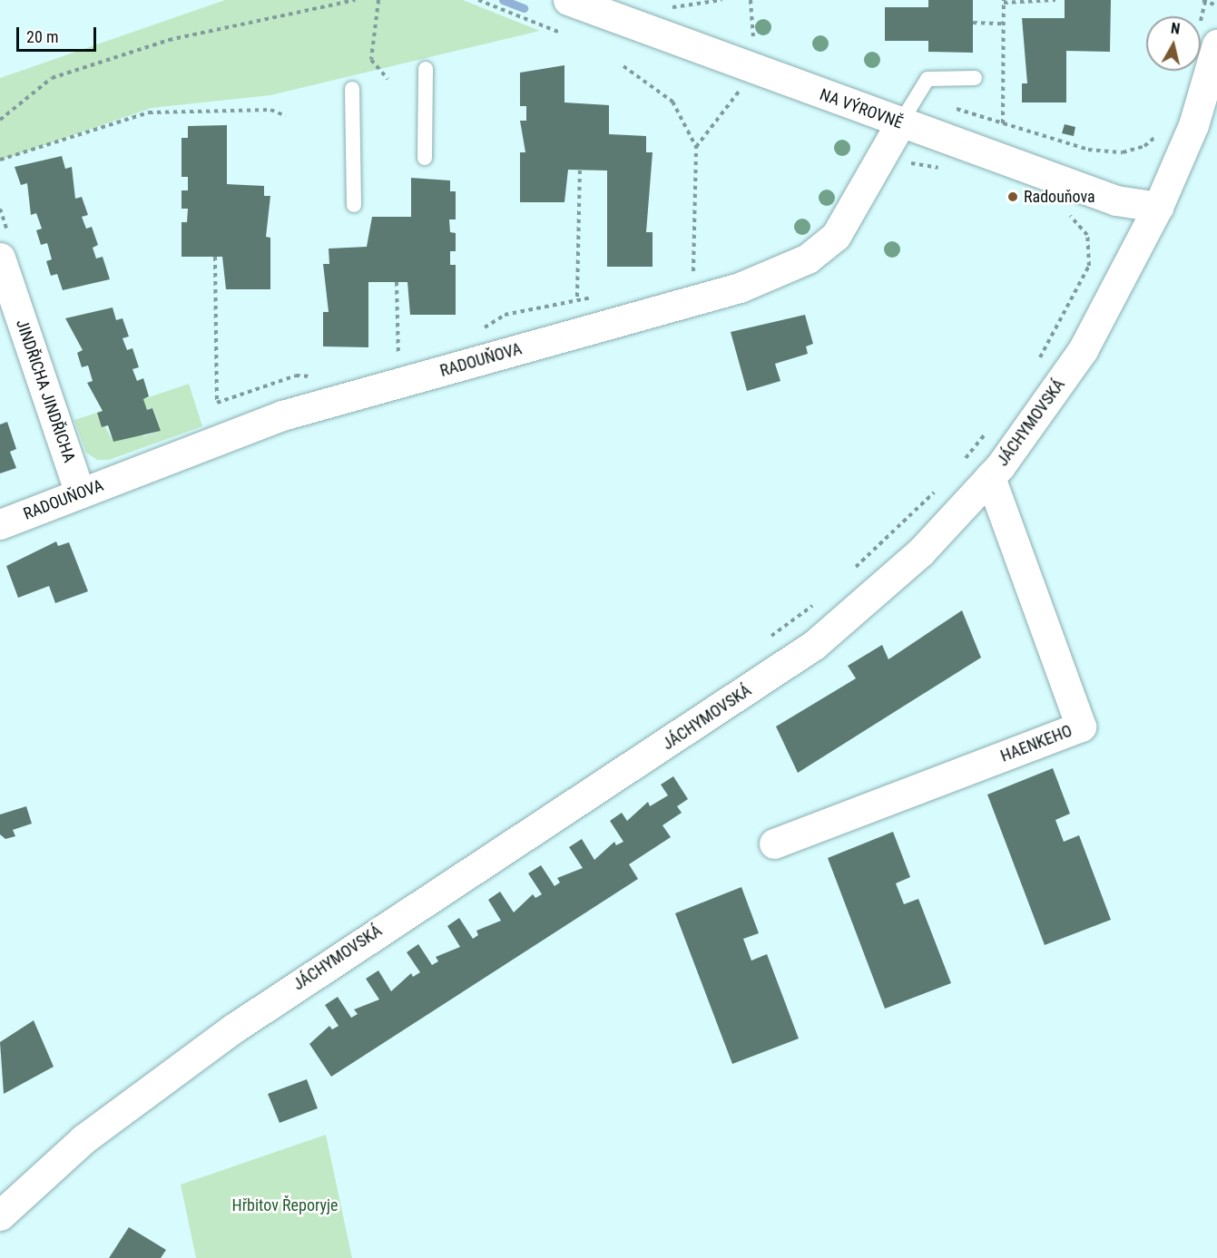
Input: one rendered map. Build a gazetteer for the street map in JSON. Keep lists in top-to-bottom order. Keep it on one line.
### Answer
{"streets":{"street":["NA VÝROVNĚ","RADOUŇOVA","JINDŘICHA JINDŘICHA","JÁCHYMOVSKÁ","HAENKEHO"]},"crossings":[["NA VÝROVNĚ","RADOUŇOVA"],["NA VÝROVNĚ","JÁCHYMOVSKÁ"],["RADOUŇOVA","JINDŘICHA JINDŘICHA"],["JÁCHYMOVSKÁ","HAENKEHO"]],"parks":["Hřbitov Řeporyje"],"places":["Radouňova"],"scale_bar":"20 m","north":"top"}
